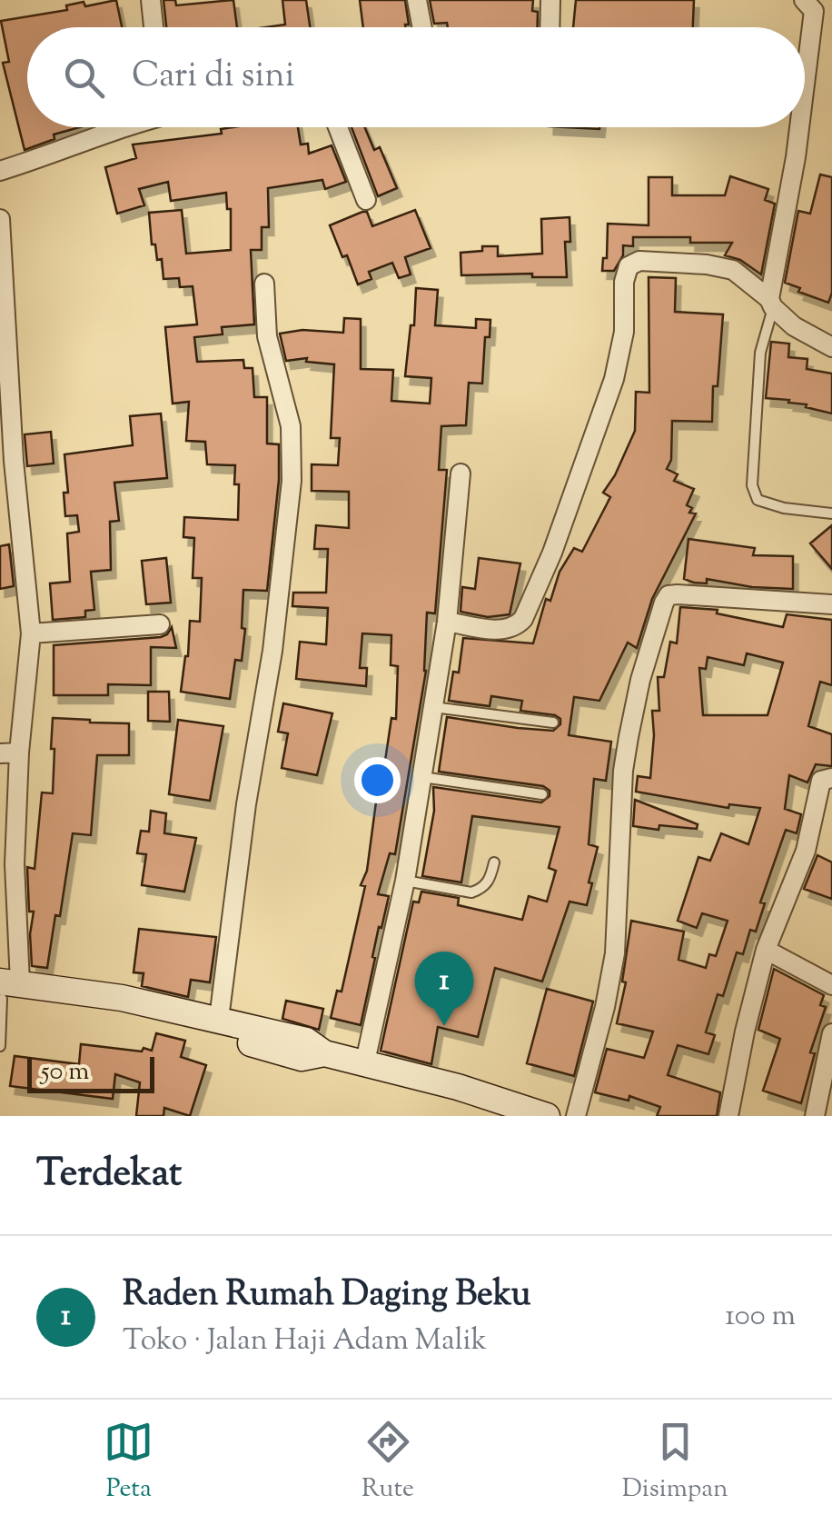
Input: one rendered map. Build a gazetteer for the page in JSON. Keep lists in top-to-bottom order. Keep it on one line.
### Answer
{"scale_bar":"50 m","page":{"search":"Cari di sini","pins":"1","scale":"50 m","heading":"Terdekat","list":[{"mark":"1","name":"Raden Rumah Daging Beku","note":"Toko · Jalan Haji Adam Malik","value":"100 m"}],"nav":["Peta","Rute","Disimpan"]}}
